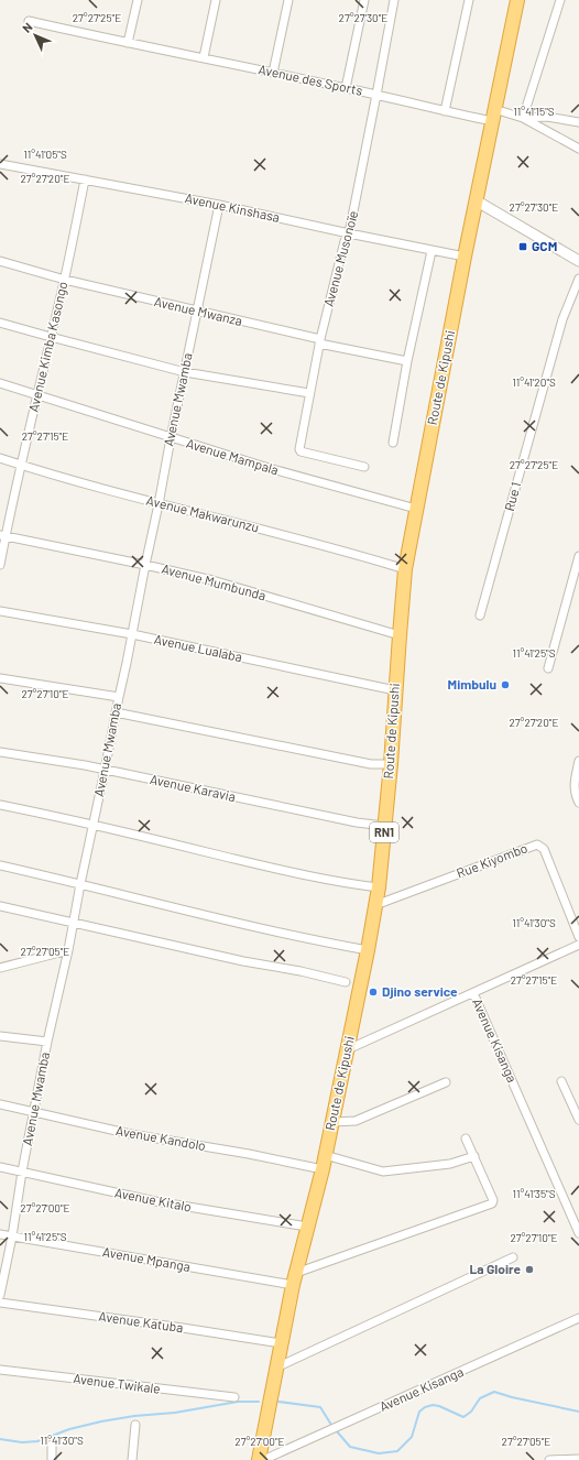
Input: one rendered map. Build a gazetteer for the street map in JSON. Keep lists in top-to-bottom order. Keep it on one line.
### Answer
{"streets":{"highway":["Route de Kipushi","RN1"],"street":["Avenue des Sports","Avenue Kinshasa","Avenue Musonoïe","Avenue Mwanza","Avenue Kimba Kasongo","Avenue Mwamba","Avenue Mampala","Rue 1","Avenue Makwarunzu","Avenue Mumbunda","Avenue Lualaba","Avenue Karavia","Rue Kiyombo","Avenue Kisanga","Avenue Kandolo","Avenue Kitalo","Avenue Mpanga","Avenue Katuba","Avenue Twikale"]},"crossings":[["Avenue des Sports","Avenue Musonoïe"],["Avenue des Sports","Route de Kipushi"],["Avenue Kinshasa","Avenue Musonoïe"],["Avenue Kinshasa","Avenue Kimba Kasongo"],["Avenue Kinshasa","Route de Kipushi"],["Avenue Kinshasa","Avenue Mwamba"],["Avenue Musonoïe","Avenue Mwanza"],["Avenue Mwanza","Avenue Kimba Kasongo"],["Avenue Mwanza","Avenue Mwamba"],["Avenue Kimba Kasongo","Avenue Mampala"],["Avenue Kimba Kasongo","Avenue Makwarunzu"],["Avenue Kimba Kasongo","Avenue Mumbunda"],["Route de Kipushi","Avenue Mampala"],["Route de Kipushi","Avenue Makwarunzu"],["Route de Kipushi","Avenue Mumbunda"],["Route de Kipushi","Avenue Lualaba"],["Route de Kipushi","Avenue Karavia"],["Route de Kipushi","Rue Kiyombo"],["Route de Kipushi","Avenue Kandolo"],["Route de Kipushi","Avenue Kitalo"],["Route de Kipushi","Avenue Mpanga"],["Route de Kipushi","Avenue Katuba"],["Avenue Mwamba","Avenue Mampala"],["Avenue Mwamba","Avenue Makwarunzu"],["Avenue Mwamba","Avenue Mumbunda"],["Avenue Mwamba","Avenue Lualaba"],["Avenue Mwamba","Avenue Karavia"],["Avenue Mwamba","Avenue Kandolo"],["Avenue Mwamba","Avenue Kitalo"],["Avenue Mwamba","Avenue Mpanga"]],"places":{"transit":["GCM"],"other":["Mimbulu","Djino service","La Gloire"]},"north":"top left","coordinates":["27°27'25\"E","27°27'30\"E","11°41'15\"S","11°41'05\"S","27°27'20\"E","11°41'20\"S","27°27'15\"E","11°41'25\"S","27°27'10\"E","11°41'30\"S","27°27'05\"E","11°41'35\"S","27°27'00\"E"]}
